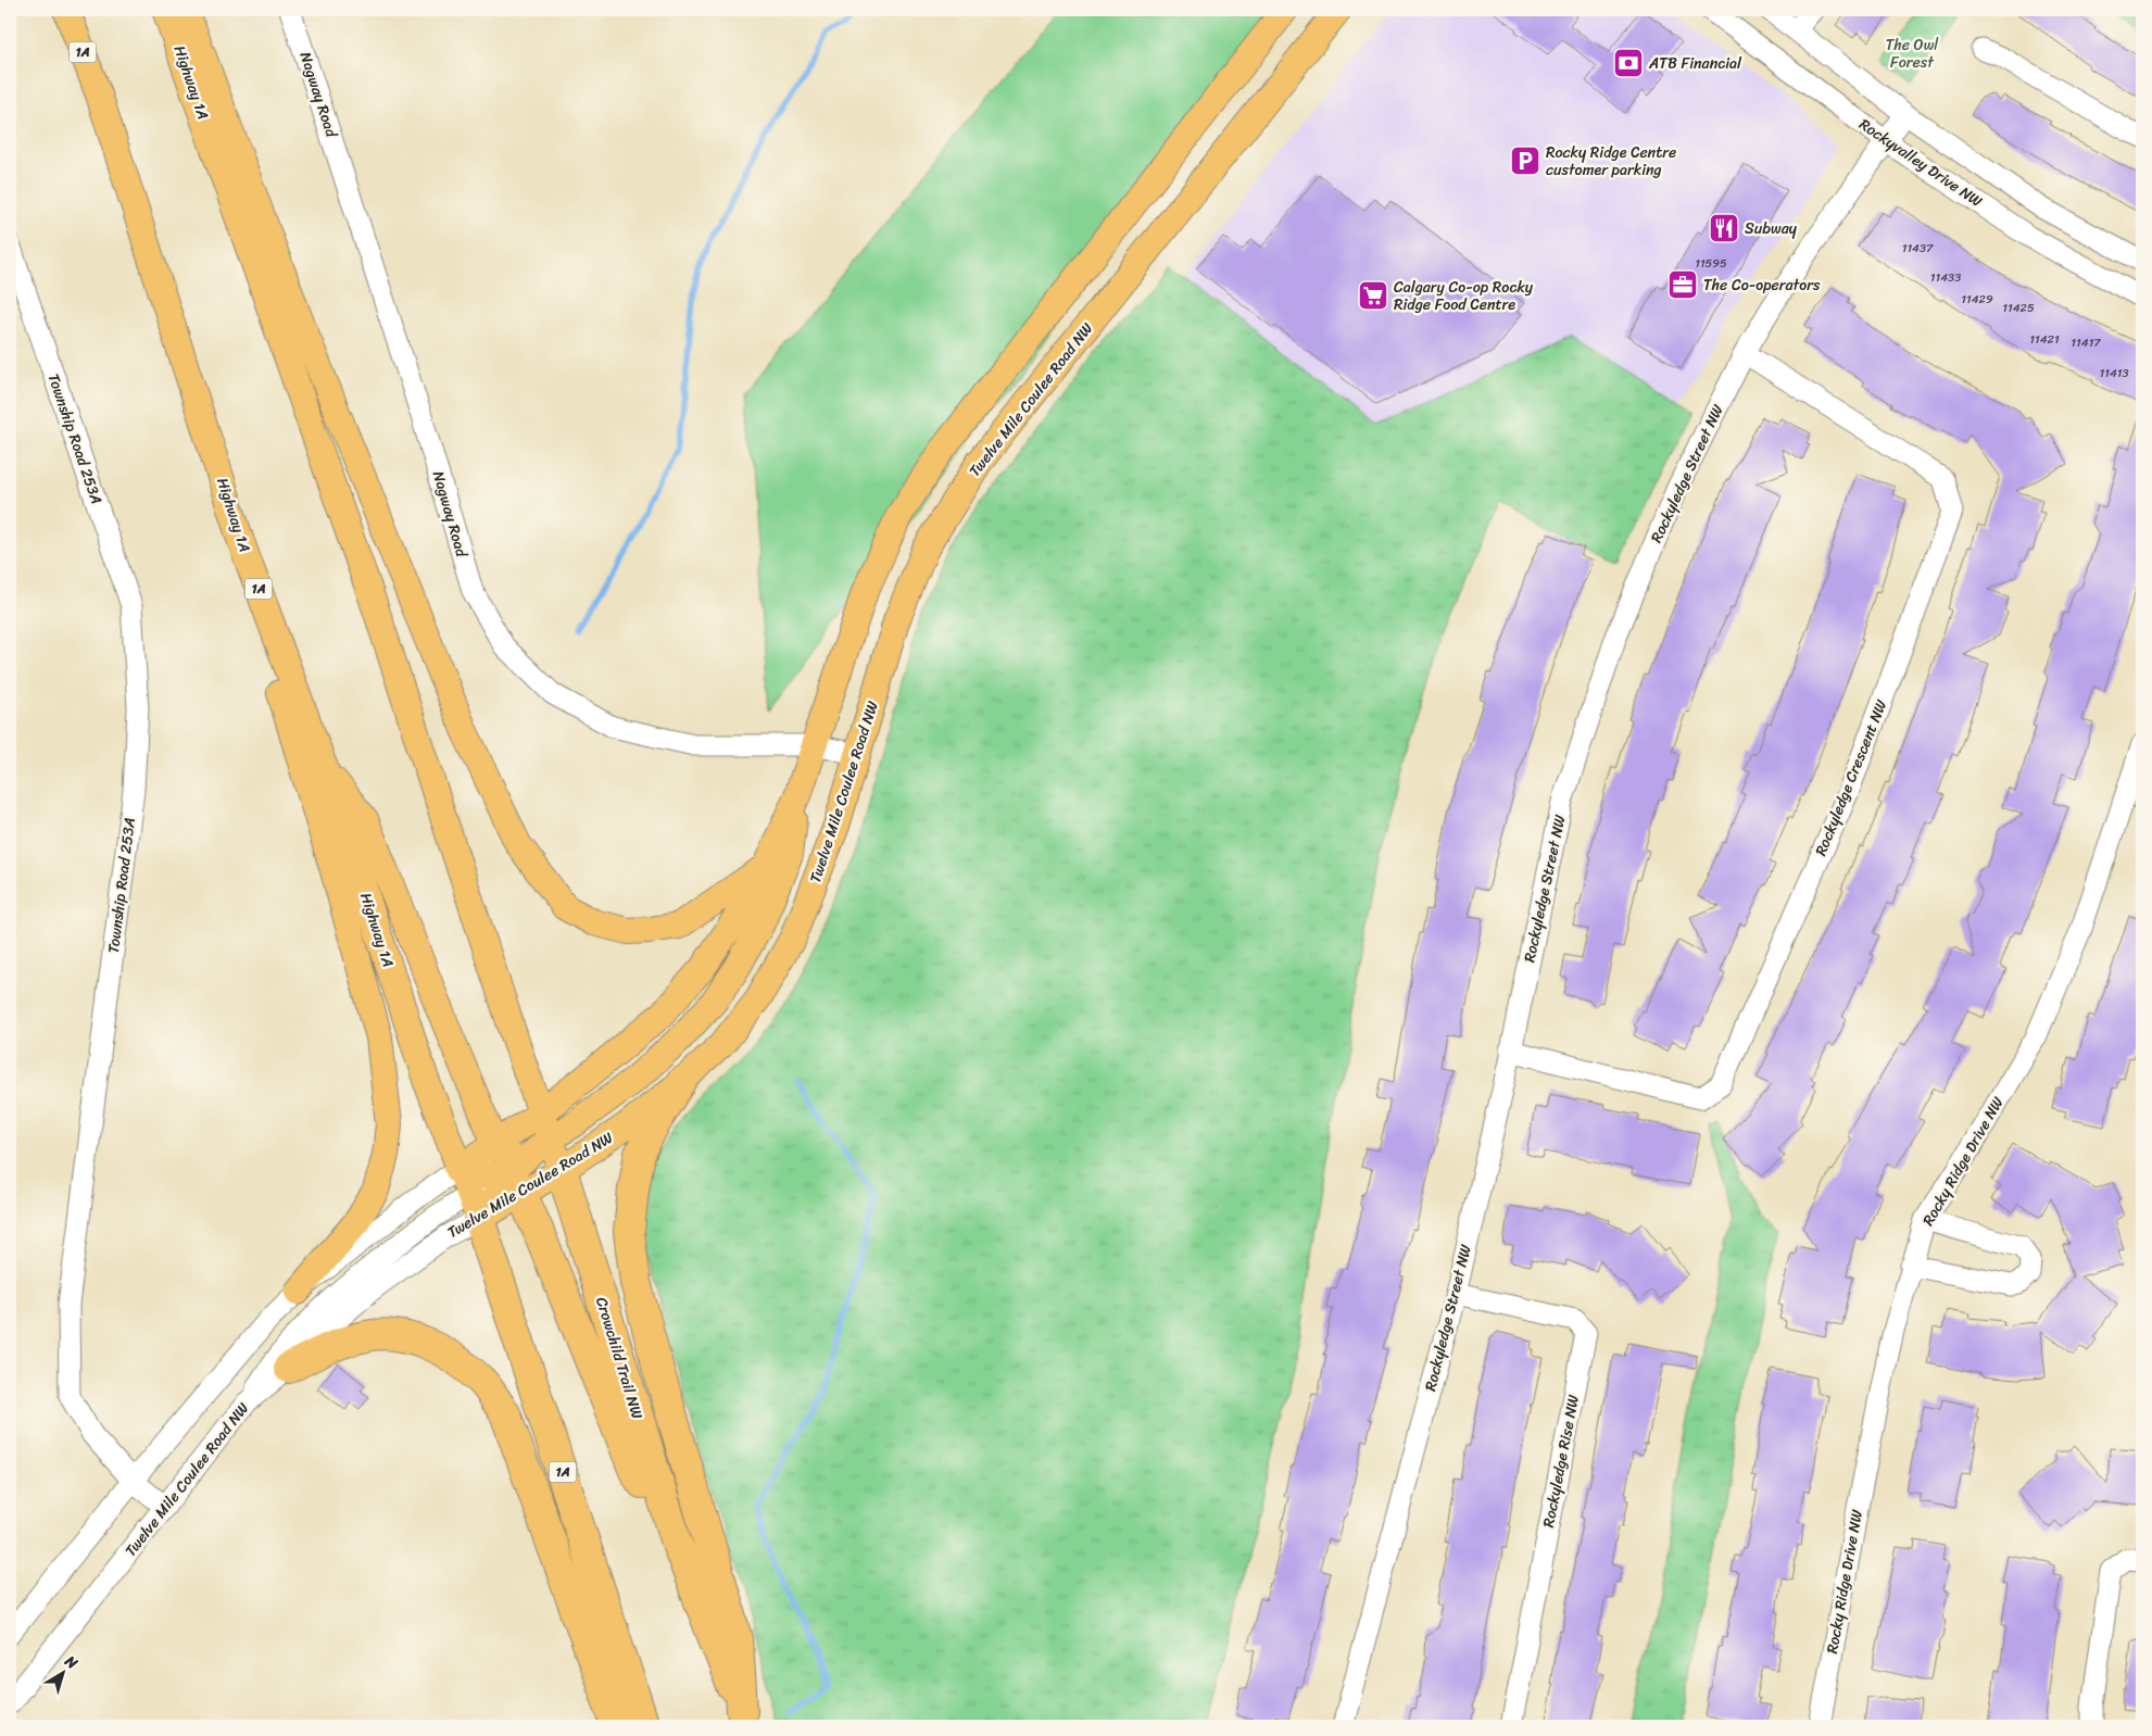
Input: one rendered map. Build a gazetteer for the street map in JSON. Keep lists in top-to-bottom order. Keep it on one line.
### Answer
{"streets":{"highway":["1A","Crowchild Trail NW"],"main road":["Highway 1A","Twelve Mile Coulee Road NW"],"street":["Nagway Road","Rockyvalley Drive NW","Township Road 253A","Rockyledge Street NW","Rockyledge Crescent NW","Rocky Ridge Drive NW","Rockyledge Rise NW"]},"crossings":[["1A","Highway 1A"],["1A","Twelve Mile Coulee Road NW"],["Highway 1A","Twelve Mile Coulee Road NW"],["Highway 1A","Crowchild Trail NW"],["Nagway Road","Twelve Mile Coulee Road NW"],["Rockyvalley Drive NW","Rockyledge Street NW"],["Twelve Mile Coulee Road NW","Township Road 253A"],["Twelve Mile Coulee Road NW","Crowchild Trail NW"],["Rockyledge Street NW","Rockyledge Crescent NW"],["Rockyledge Street NW","Rockyledge Rise NW"]],"parks":["The Owl Forest"],"places":{"bank":["ATB Financial"],"parking":["Rocky Ridge Centre customer parking"],"restaurant":["Subway"],"office":["The Co-operators"],"supermarket":["Calgary Co-op Rocky Ridge Food Centre"]},"house_numbers":["11437","11595","11433","11429","11425","11421","11417","11413"],"north":"top right"}
